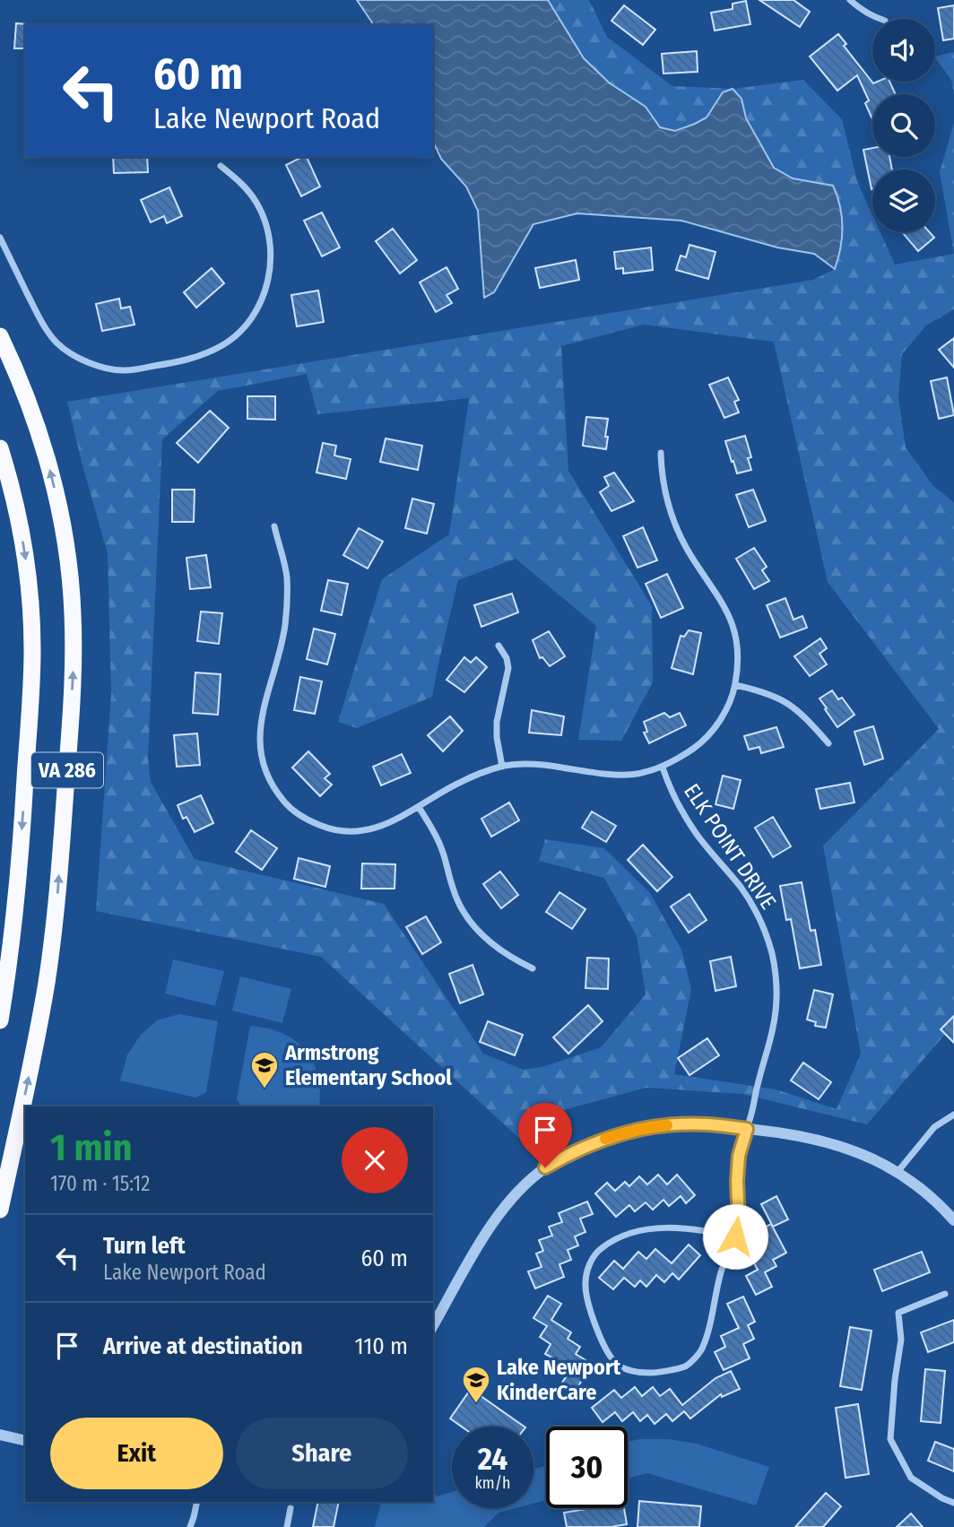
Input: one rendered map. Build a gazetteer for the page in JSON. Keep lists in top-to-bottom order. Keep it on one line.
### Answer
{"streets":{"highway":["VA 286"],"street":["ELK POINT DRIVE"]},"places":{"school or university":["Armstrong Elementary School","Lake Newport KinderCare"]},"page":{"turn":["60 m","Lake Newport Road"],"heading":["1 min","170 m · 15:12"],"list":[{"name":"Turn left","note":"Lake Newport Road","value":"60 m"},{"name":"Arrive at destination","value":"110 m"}],"buttons":["Exit","Share"],"speed":"24 km/h","limit":"30"}}
